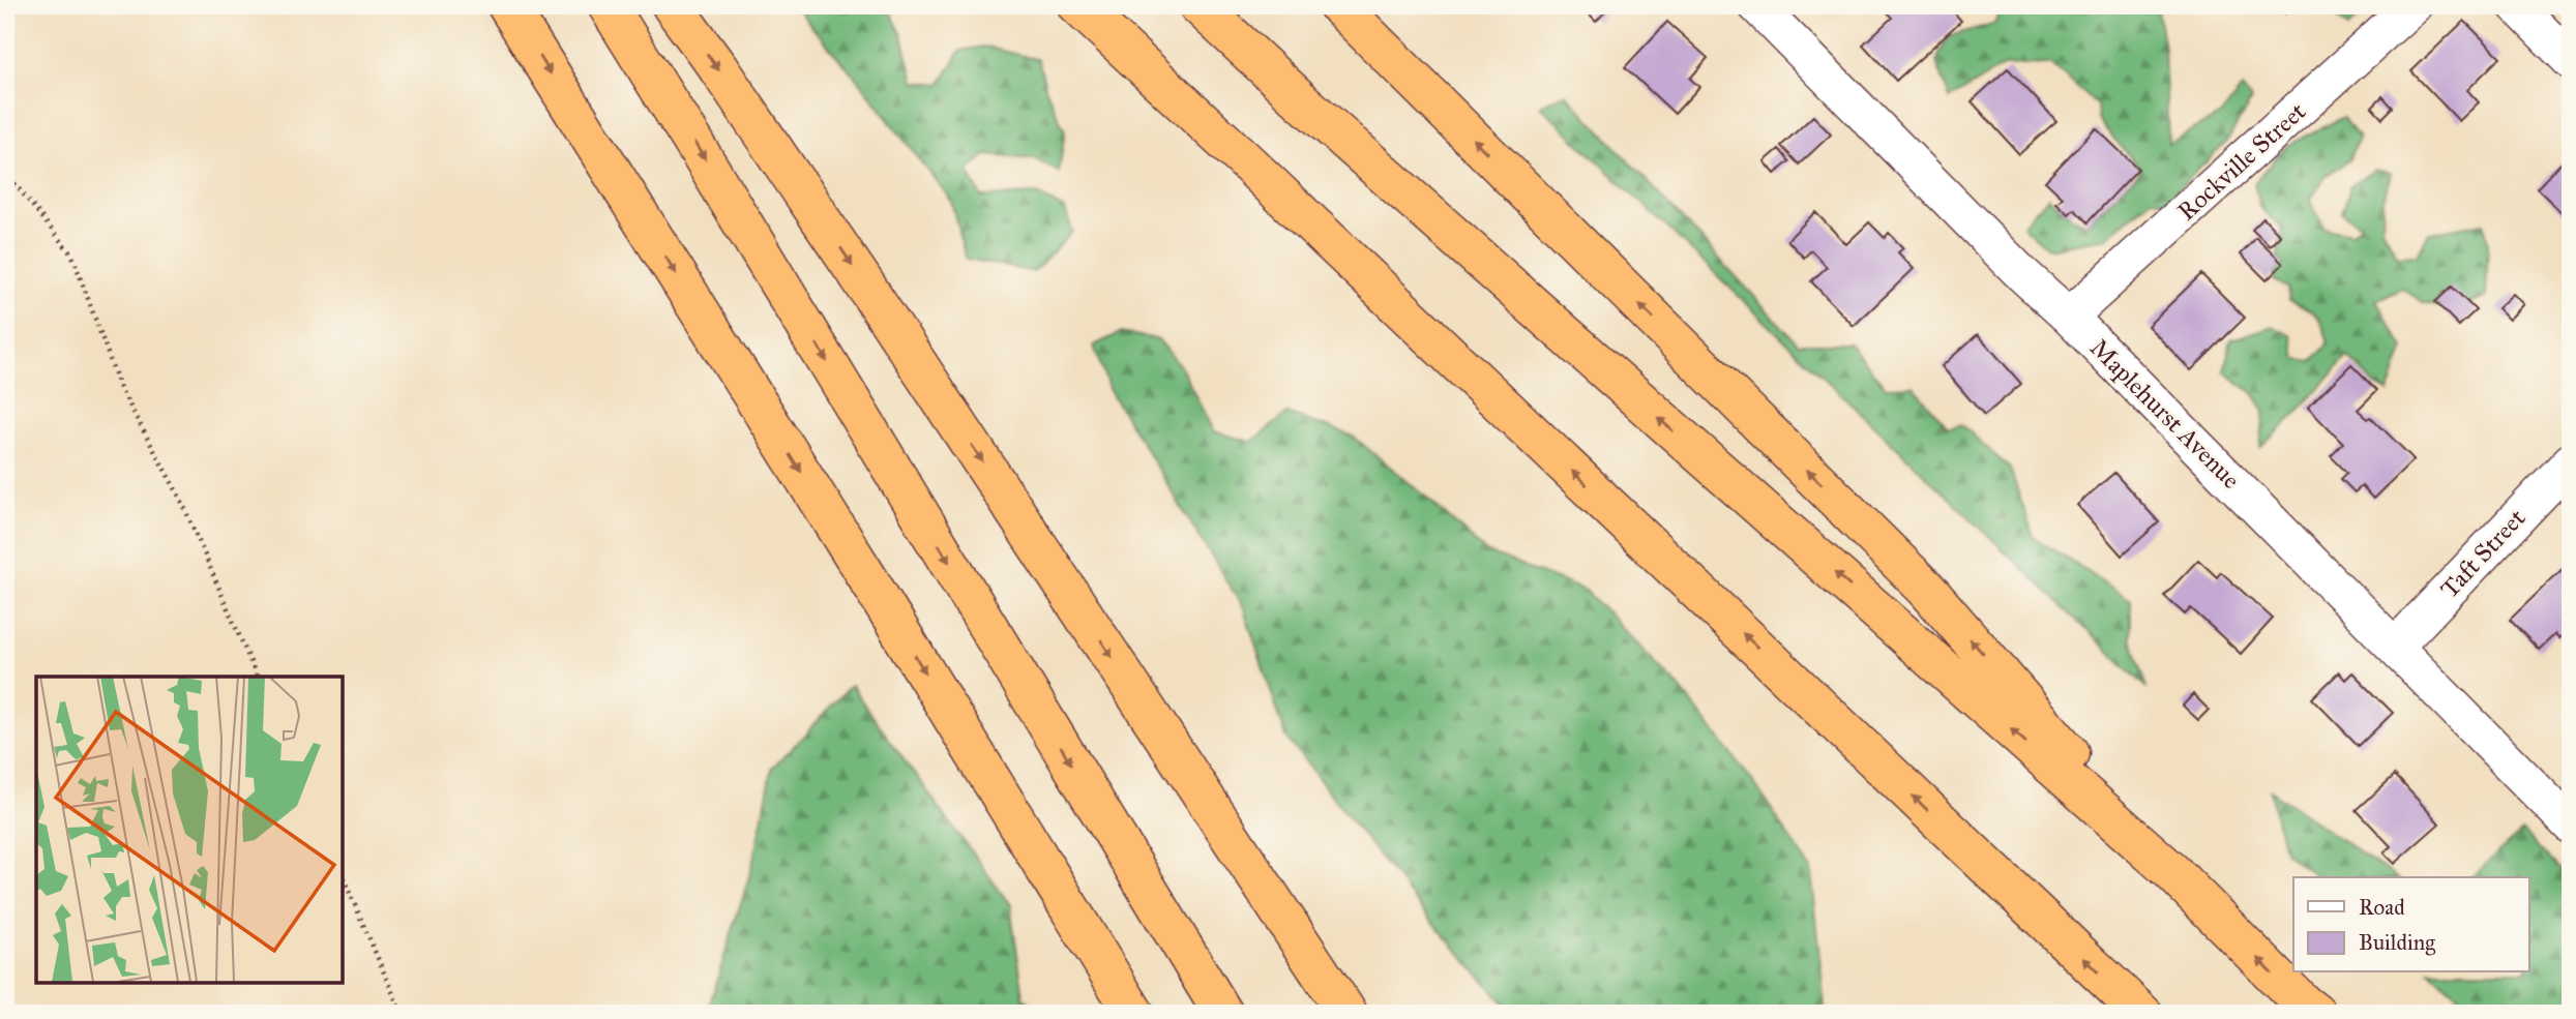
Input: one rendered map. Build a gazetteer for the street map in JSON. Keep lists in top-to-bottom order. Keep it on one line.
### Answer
{"streets":{"street":["Rockville Street","Maplehurst Avenue","Taft Street"]},"crossings":[["Rockville Street","Maplehurst Avenue"],["Maplehurst Avenue","Taft Street"]],"legend":["Road","Building"]}
